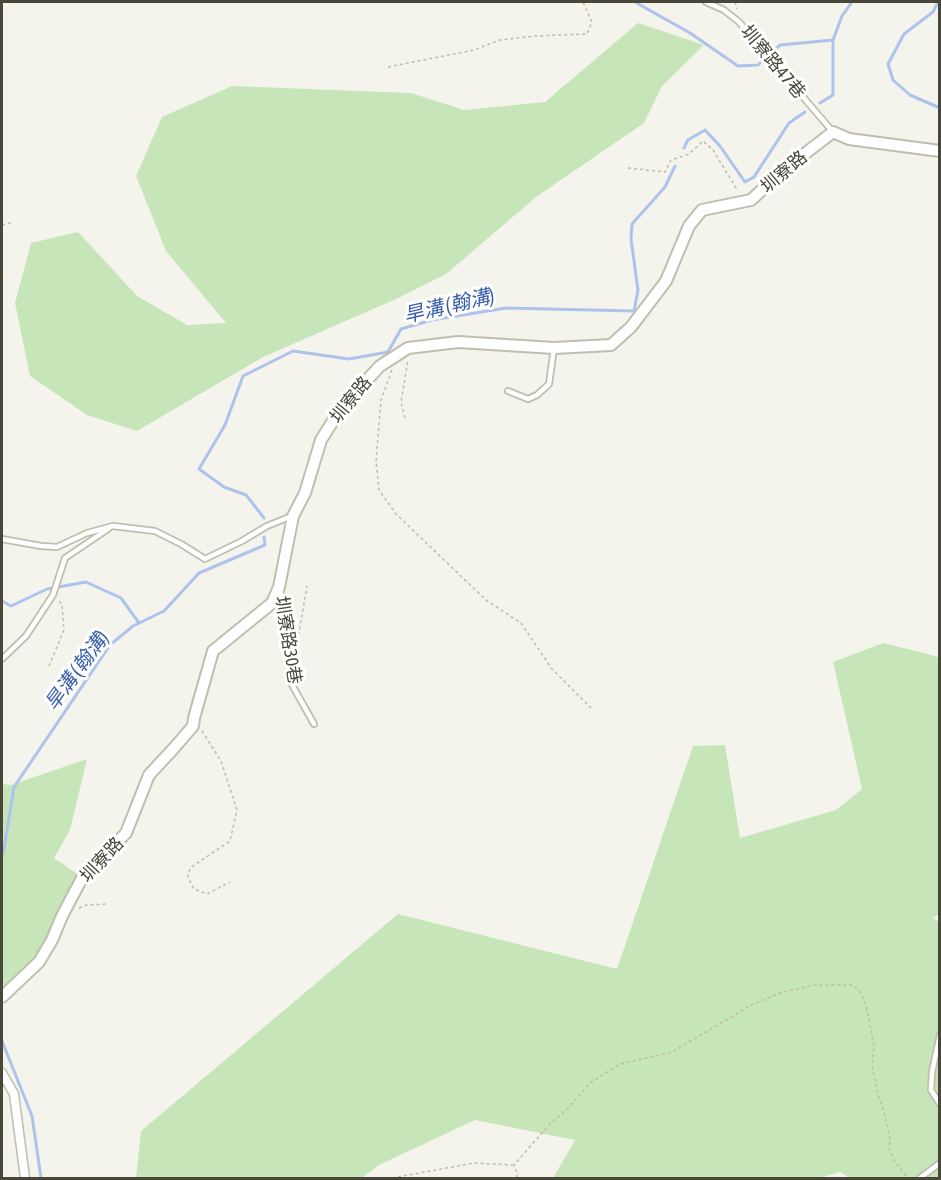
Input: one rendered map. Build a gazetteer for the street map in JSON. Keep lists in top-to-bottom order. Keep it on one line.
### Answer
{"streets":{"street":["圳寮路"],"lane":["圳寮路47巷","圳寮路30巷"]},"crossings":[["圳寮路47巷","圳寮路"],["圳寮路","圳寮路30巷"]],"water":["旱溝 (翰溝)"]}
